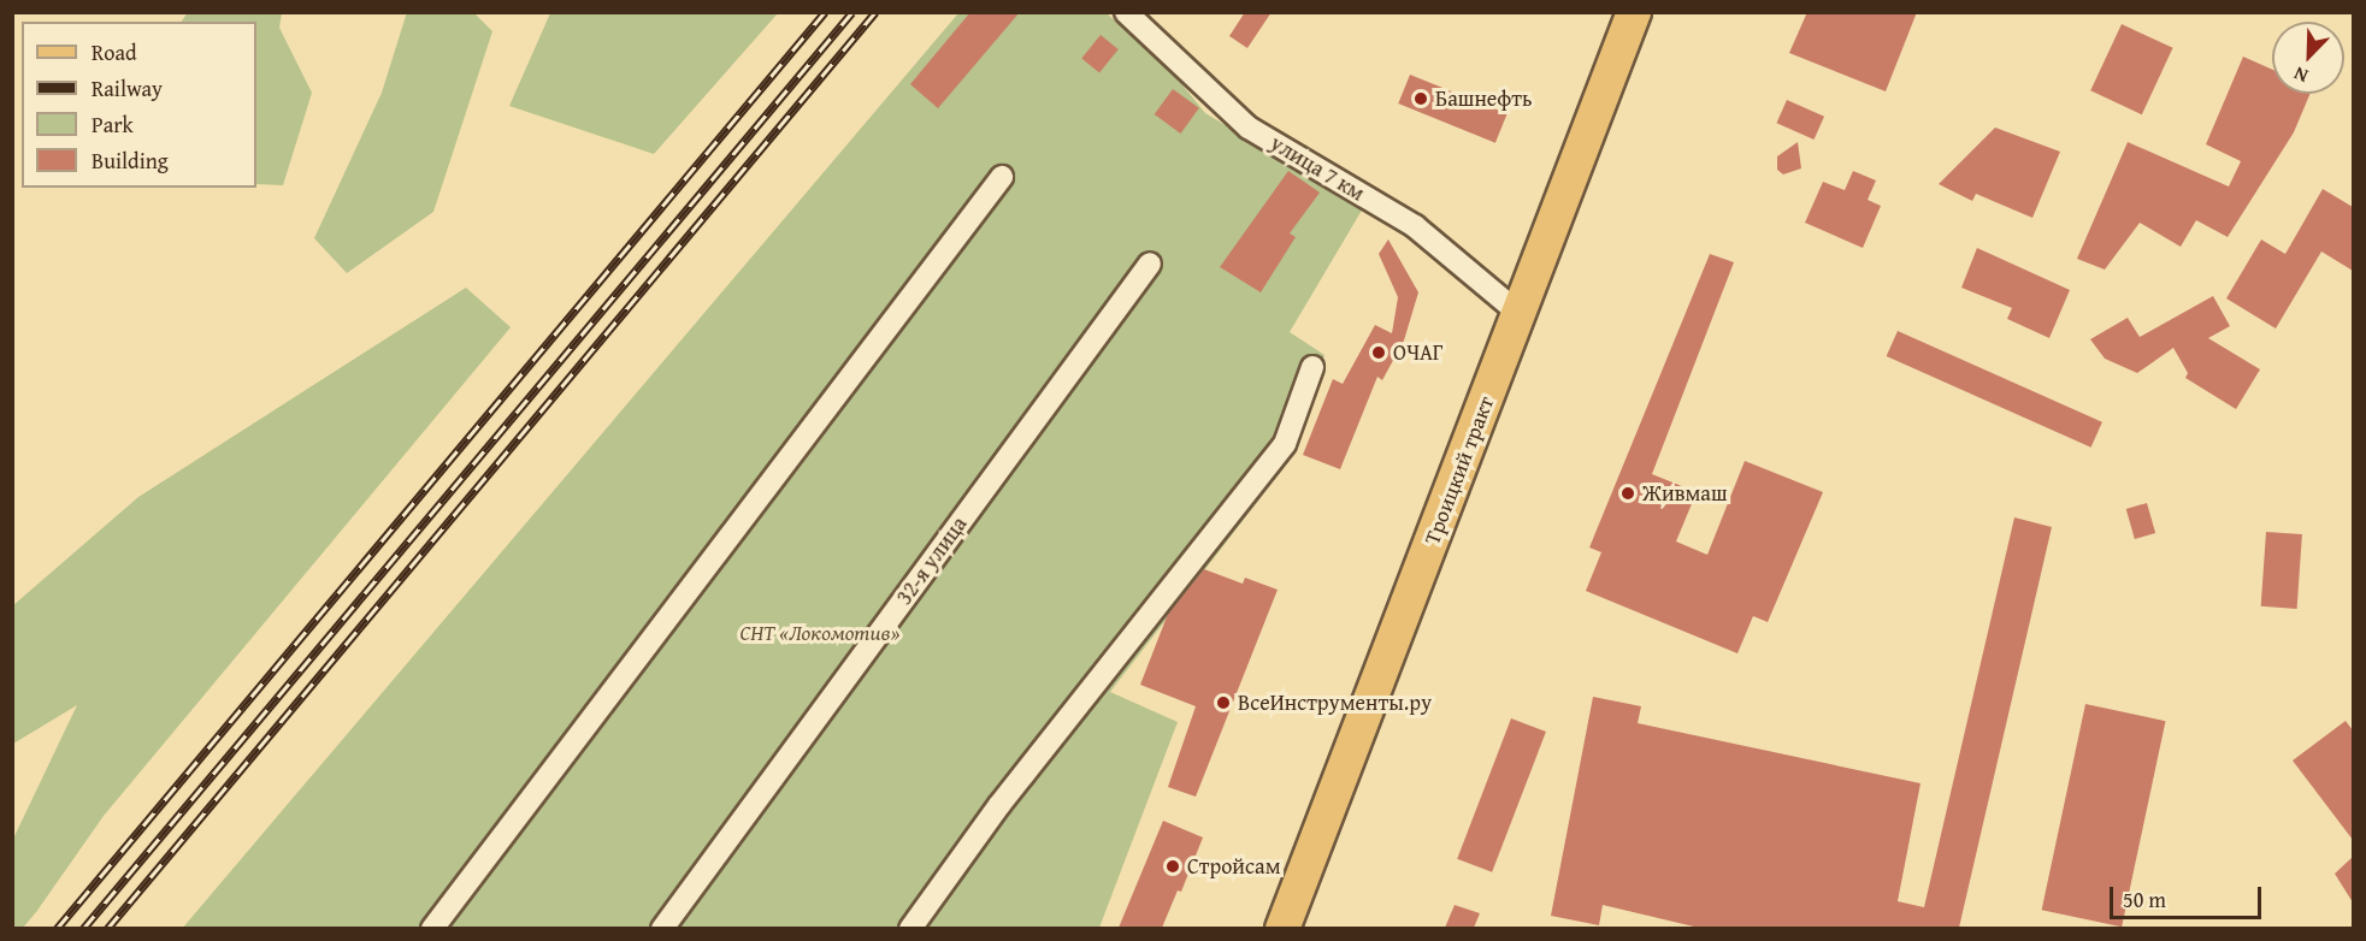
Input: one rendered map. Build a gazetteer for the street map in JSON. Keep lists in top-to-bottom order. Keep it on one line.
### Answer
{"streets":{"main road":["Троицкий тракт"],"street":["улица 7 км","32-я улица"]},"crossings":[["улица 7 км","Троицкий тракт"]],"parks":["СНТ «Локомотив»"],"places":["Башнефть","ОЧАГ","Живмаш","ВсеИнструменты.ру","Стройсам"],"legend":["Road","Railway","Park","Building"],"scale_bar":"50 m","north":"bottom left"}
